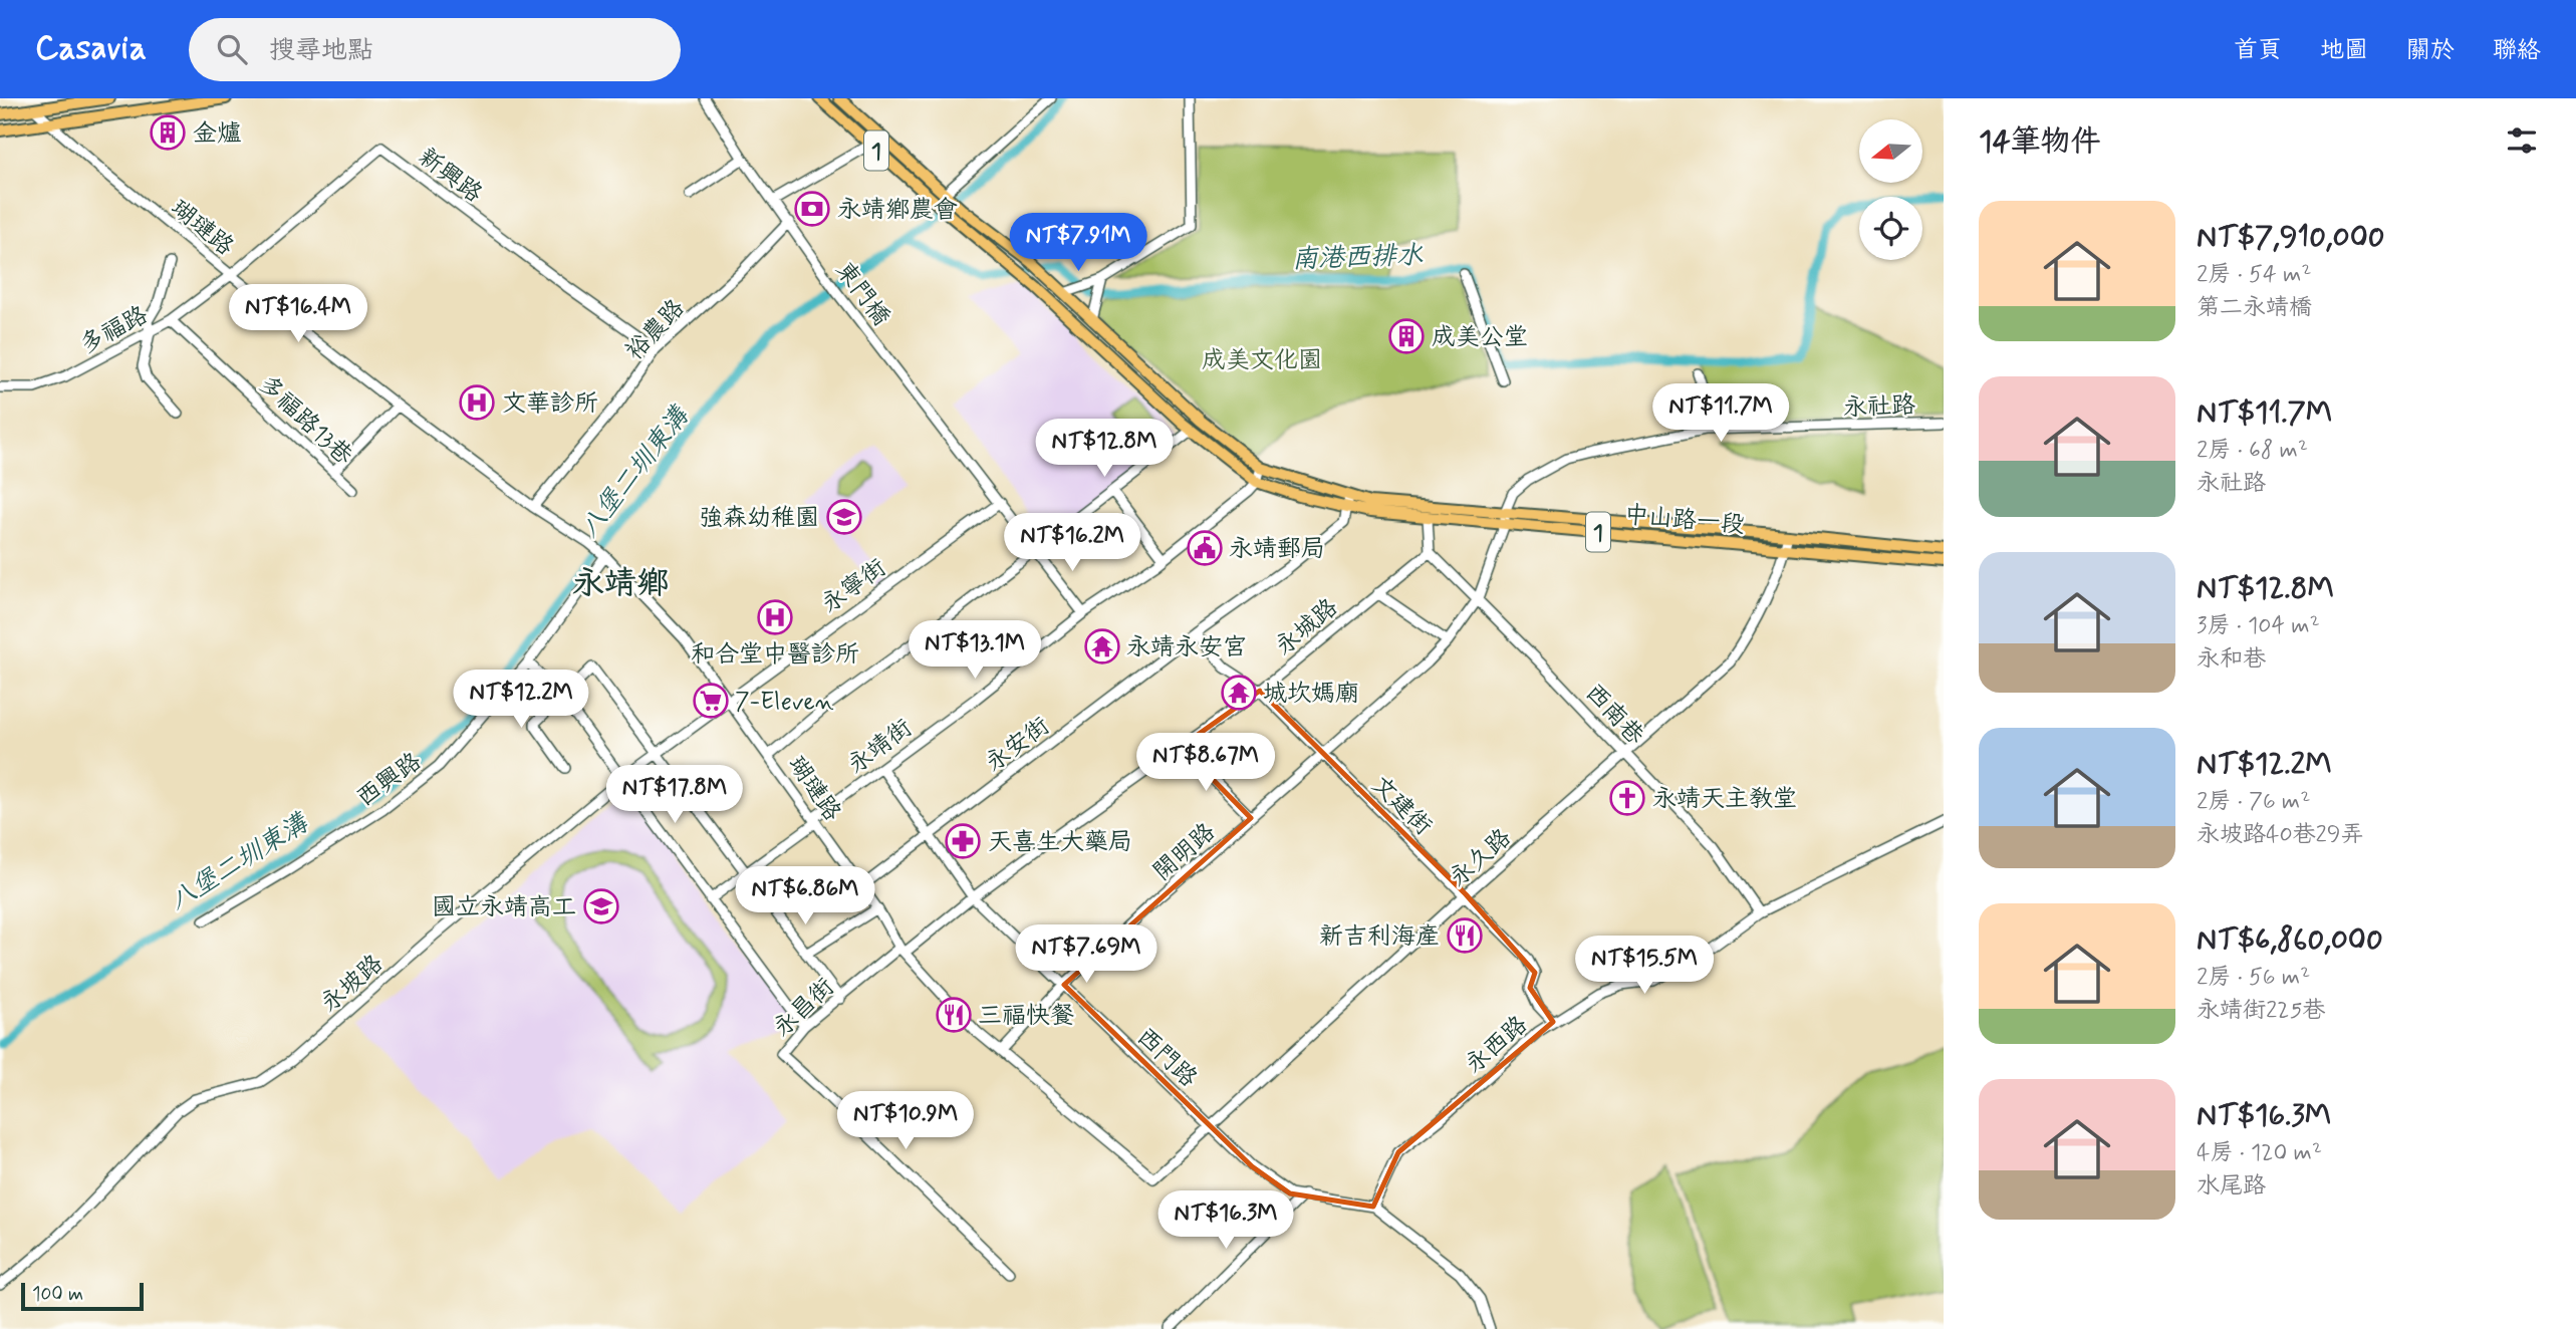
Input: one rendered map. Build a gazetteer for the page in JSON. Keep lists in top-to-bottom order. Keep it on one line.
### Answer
{"streets":{"main road":["1","中山路一段"],"street":["新興路","瑚璉路","東門橋","多福路","裕農路","永社路","多福路13巷","永寧街","永城路","西南巷","永安街","永靖街","西興路","文建街","開明路","永久路","永坡路","永昌街","永西路","西門路"]},"crossings":[["1","中山路一段"],["1","永靖街"],["新興路","瑚璉路"],["新興路","多福路"],["新興路","裕農路"],["瑚璉路","多福路"],["瑚璉路","裕農路"],["瑚璉路","永寧街"],["瑚璉路","永安街"],["瑚璉路","永靖街"],["瑚璉路","西興路"],["瑚璉路","開明路"],["瑚璉路","永久路"],["瑚璉路","永坡路"],["瑚璉路","永昌街"],["東門橋","裕農路"],["東門橋","永寧街"],["東門橋","永靖街"],["多福路","多福路13巷"],["永社路","中山路一段"],["永社路","開明路"],["中山路一段","永安街"],["中山路一段","永靖街"],["中山路一段","開明路"],["中山路一段","永久路"],["永寧街","永坡路"],["永城路","西南巷"],["永城路","文建街"],["永城路","永昌街"],["永城路","西門路"],["西南巷","開明路"],["西南巷","永久路"],["西南巷","永西路"],["永安街","文建街"],["永安街","西門路"],["永靖街","西門路"],["文建街","開明路"],["文建街","永久路"],["文建街","永西路"],["開明路","西門路"],["永久路","西門路"],["永昌街","西門路"],["永西路","西門路"]],"districts":["永靖鄉"],"water":["南港西排水","八堡二圳東溝"],"parks":["成美文化園"],"places":{"building":["金爐","成美公堂"],"bank":["永靖鄉農會"],"hospital":["文華診所","和合堂中醫診所"],"school or university":["強森幼稚園","國立永靖高工"],"public building":["永靖郵局"],"temple":["永靖永安宮","城坎媽廟"],"supermarket":["7-Eleven"],"church":["永靖天主教堂"],"pharmacy":["天喜生大藥局"],"restaurant":["新吉利海產","三福快餐"]},"scale_bar":"100 m","north":"left","page":{"header":"Casavia","search":"搜尋地點","nav":["首頁","地圖","關於","聯絡"],"heading":"14筆物件","list":[{"name":"NT$7,910,000","note":"2房 · 54 m² · 第二永靖橋"},{"name":"NT$11.7M","note":"2房 · 68 m² · 永社路"},{"name":"NT$12.8M","note":"3房 · 104 m² · 永和巷"},{"name":"NT$12.2M","note":"2房 · 76 m² · 永坡路40巷29弄"},{"name":"NT$6,860,000","note":"2房 · 56 m² · 永靖街225巷"},{"name":"NT$16.3M","note":"4房 · 120 m² · 水尾路"}],"price":["NT$7.91M","NT$16.4M","NT$11.7M","NT$12.8M","NT$16.2M","NT$13.1M","NT$12.2M","NT$8.67M","NT$17.8M","NT$6.86M","NT$7.69M","NT$15.5M","NT$10.9M","NT$16.3M"],"scale":"100 m"}}
